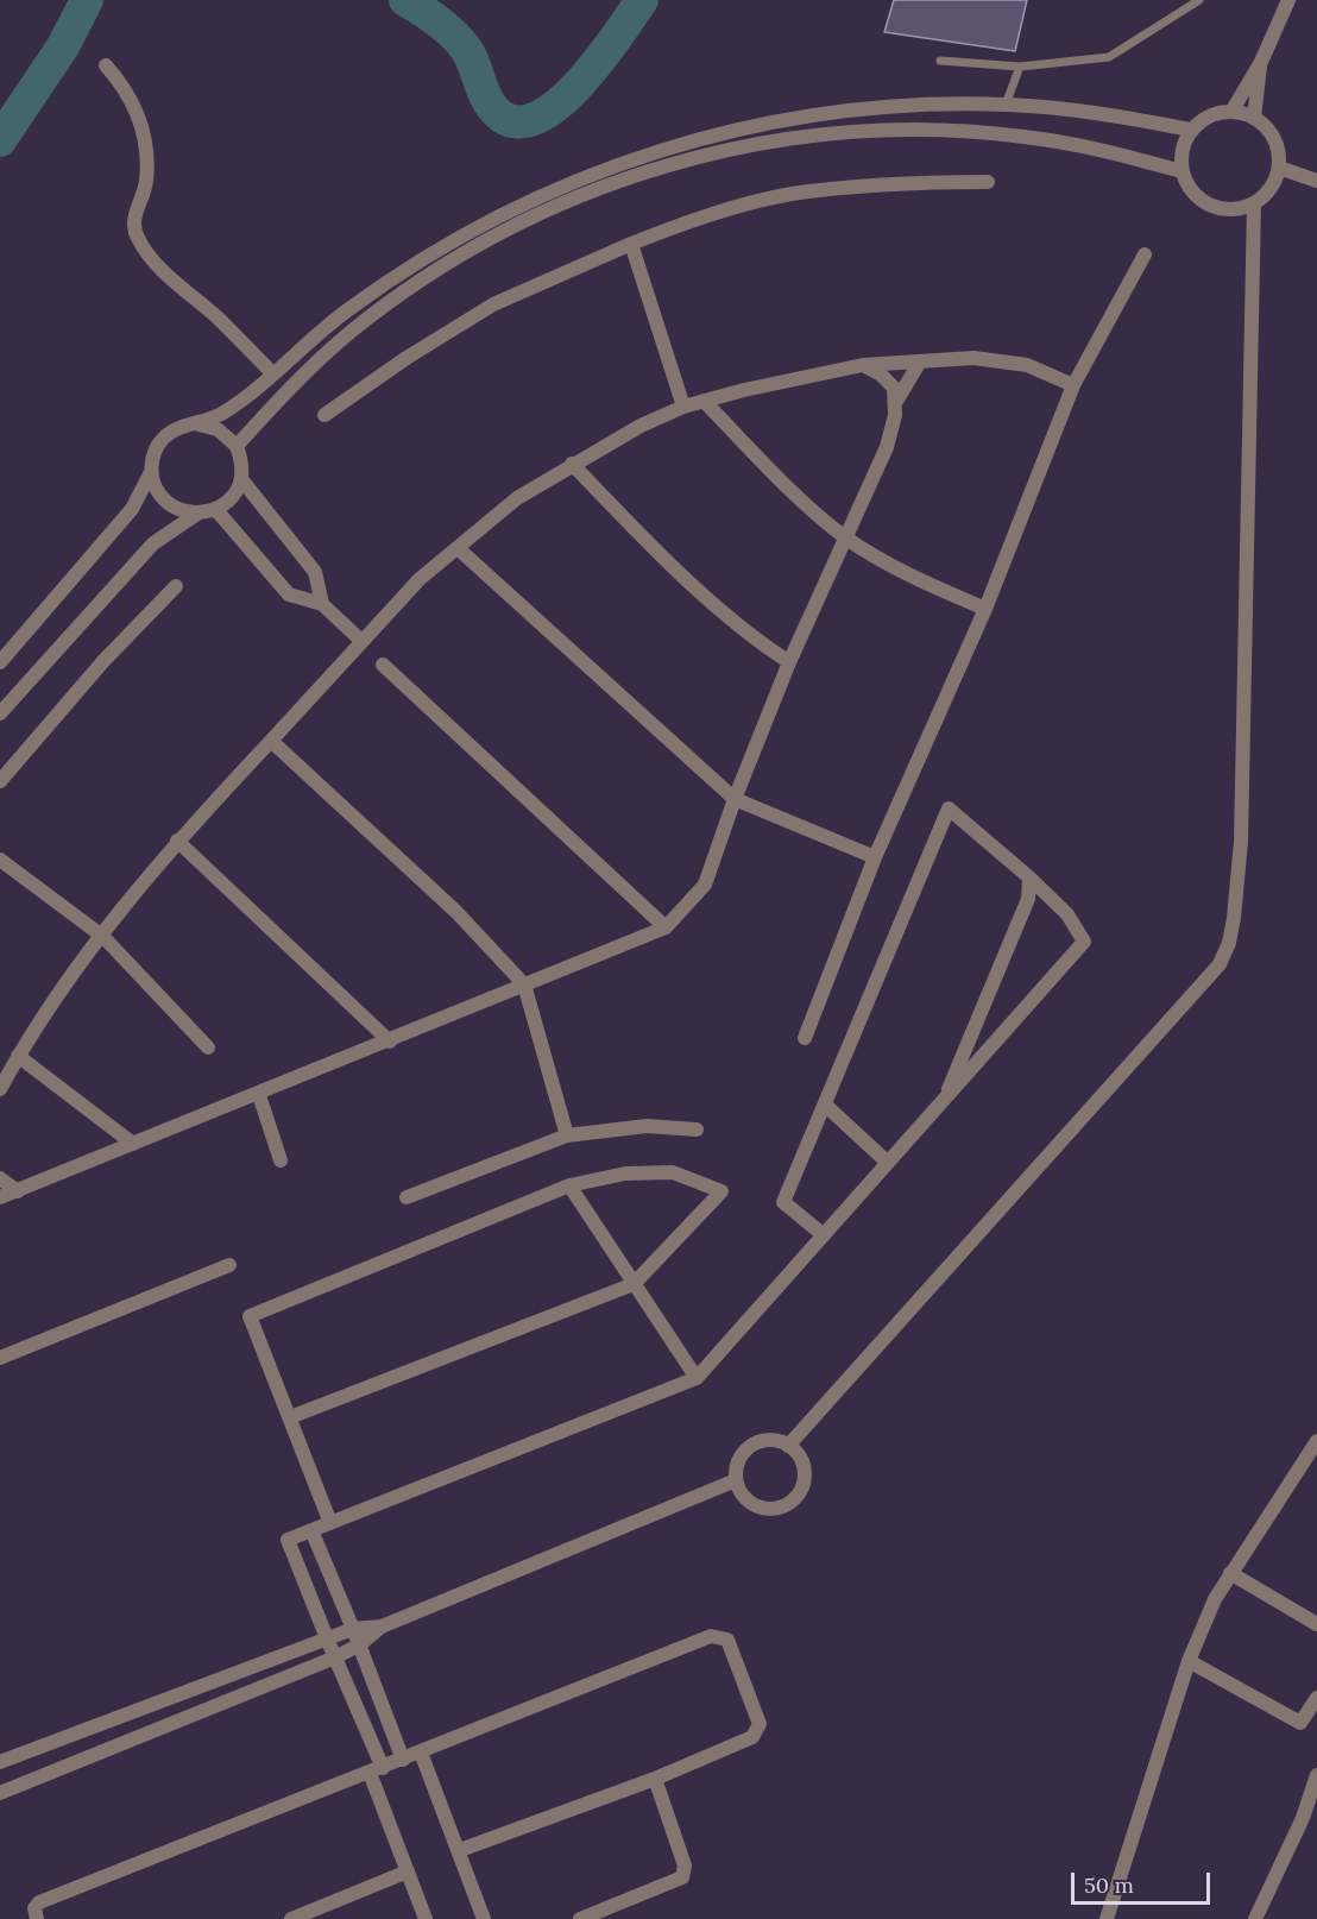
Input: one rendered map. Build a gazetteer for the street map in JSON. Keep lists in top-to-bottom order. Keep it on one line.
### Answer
{"scale_bar":"50 m"}
